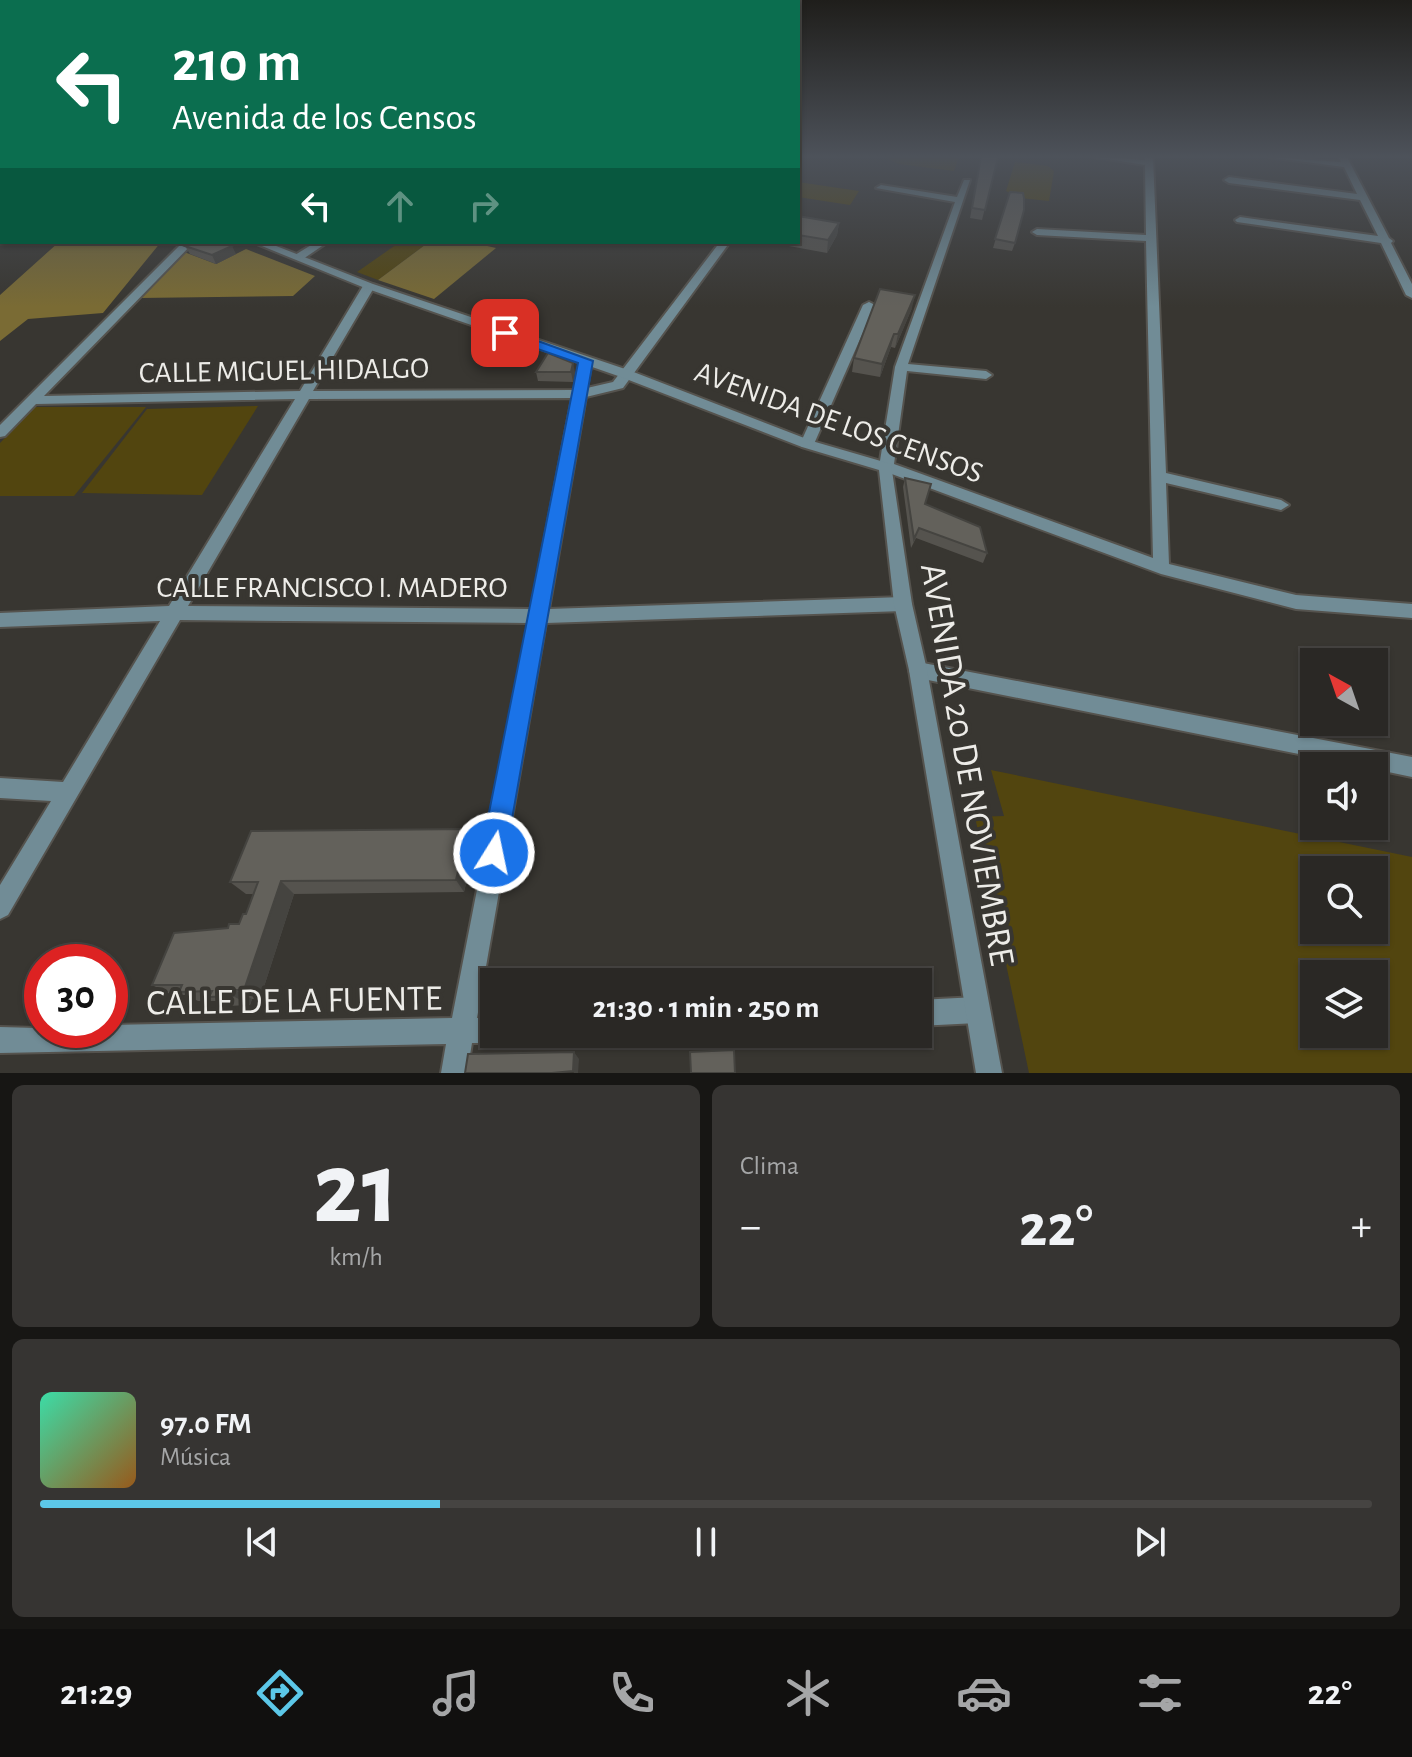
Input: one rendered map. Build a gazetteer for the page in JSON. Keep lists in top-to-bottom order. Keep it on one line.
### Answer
{"streets":{"street":["CALLE MIGUEL HIDALGO","AVENIDA DE LOS CENSOS","CALLE FRANCISCO I. MADERO","AVENIDA 20 DE NOVIEMBRE","CALLE DE LA FUENTE"]},"crossings":[["CALLE MIGUEL HIDALGO","AVENIDA DE LOS CENSOS"],["AVENIDA DE LOS CENSOS","AVENIDA 20 DE NOVIEMBRE"],["CALLE FRANCISCO I. MADERO","AVENIDA 20 DE NOVIEMBRE"]],"north":"top left","page":{"turn":["210 m","Avenida de los Censos"],"limit":"30","trip":"21:30 · 1 min · 250 m","tile":[["21","km/h"],"Clima"],"heat":["−","22°","+"],"song":["97.0 FM","Música"],"tabs":["21:29","22°"]}}
